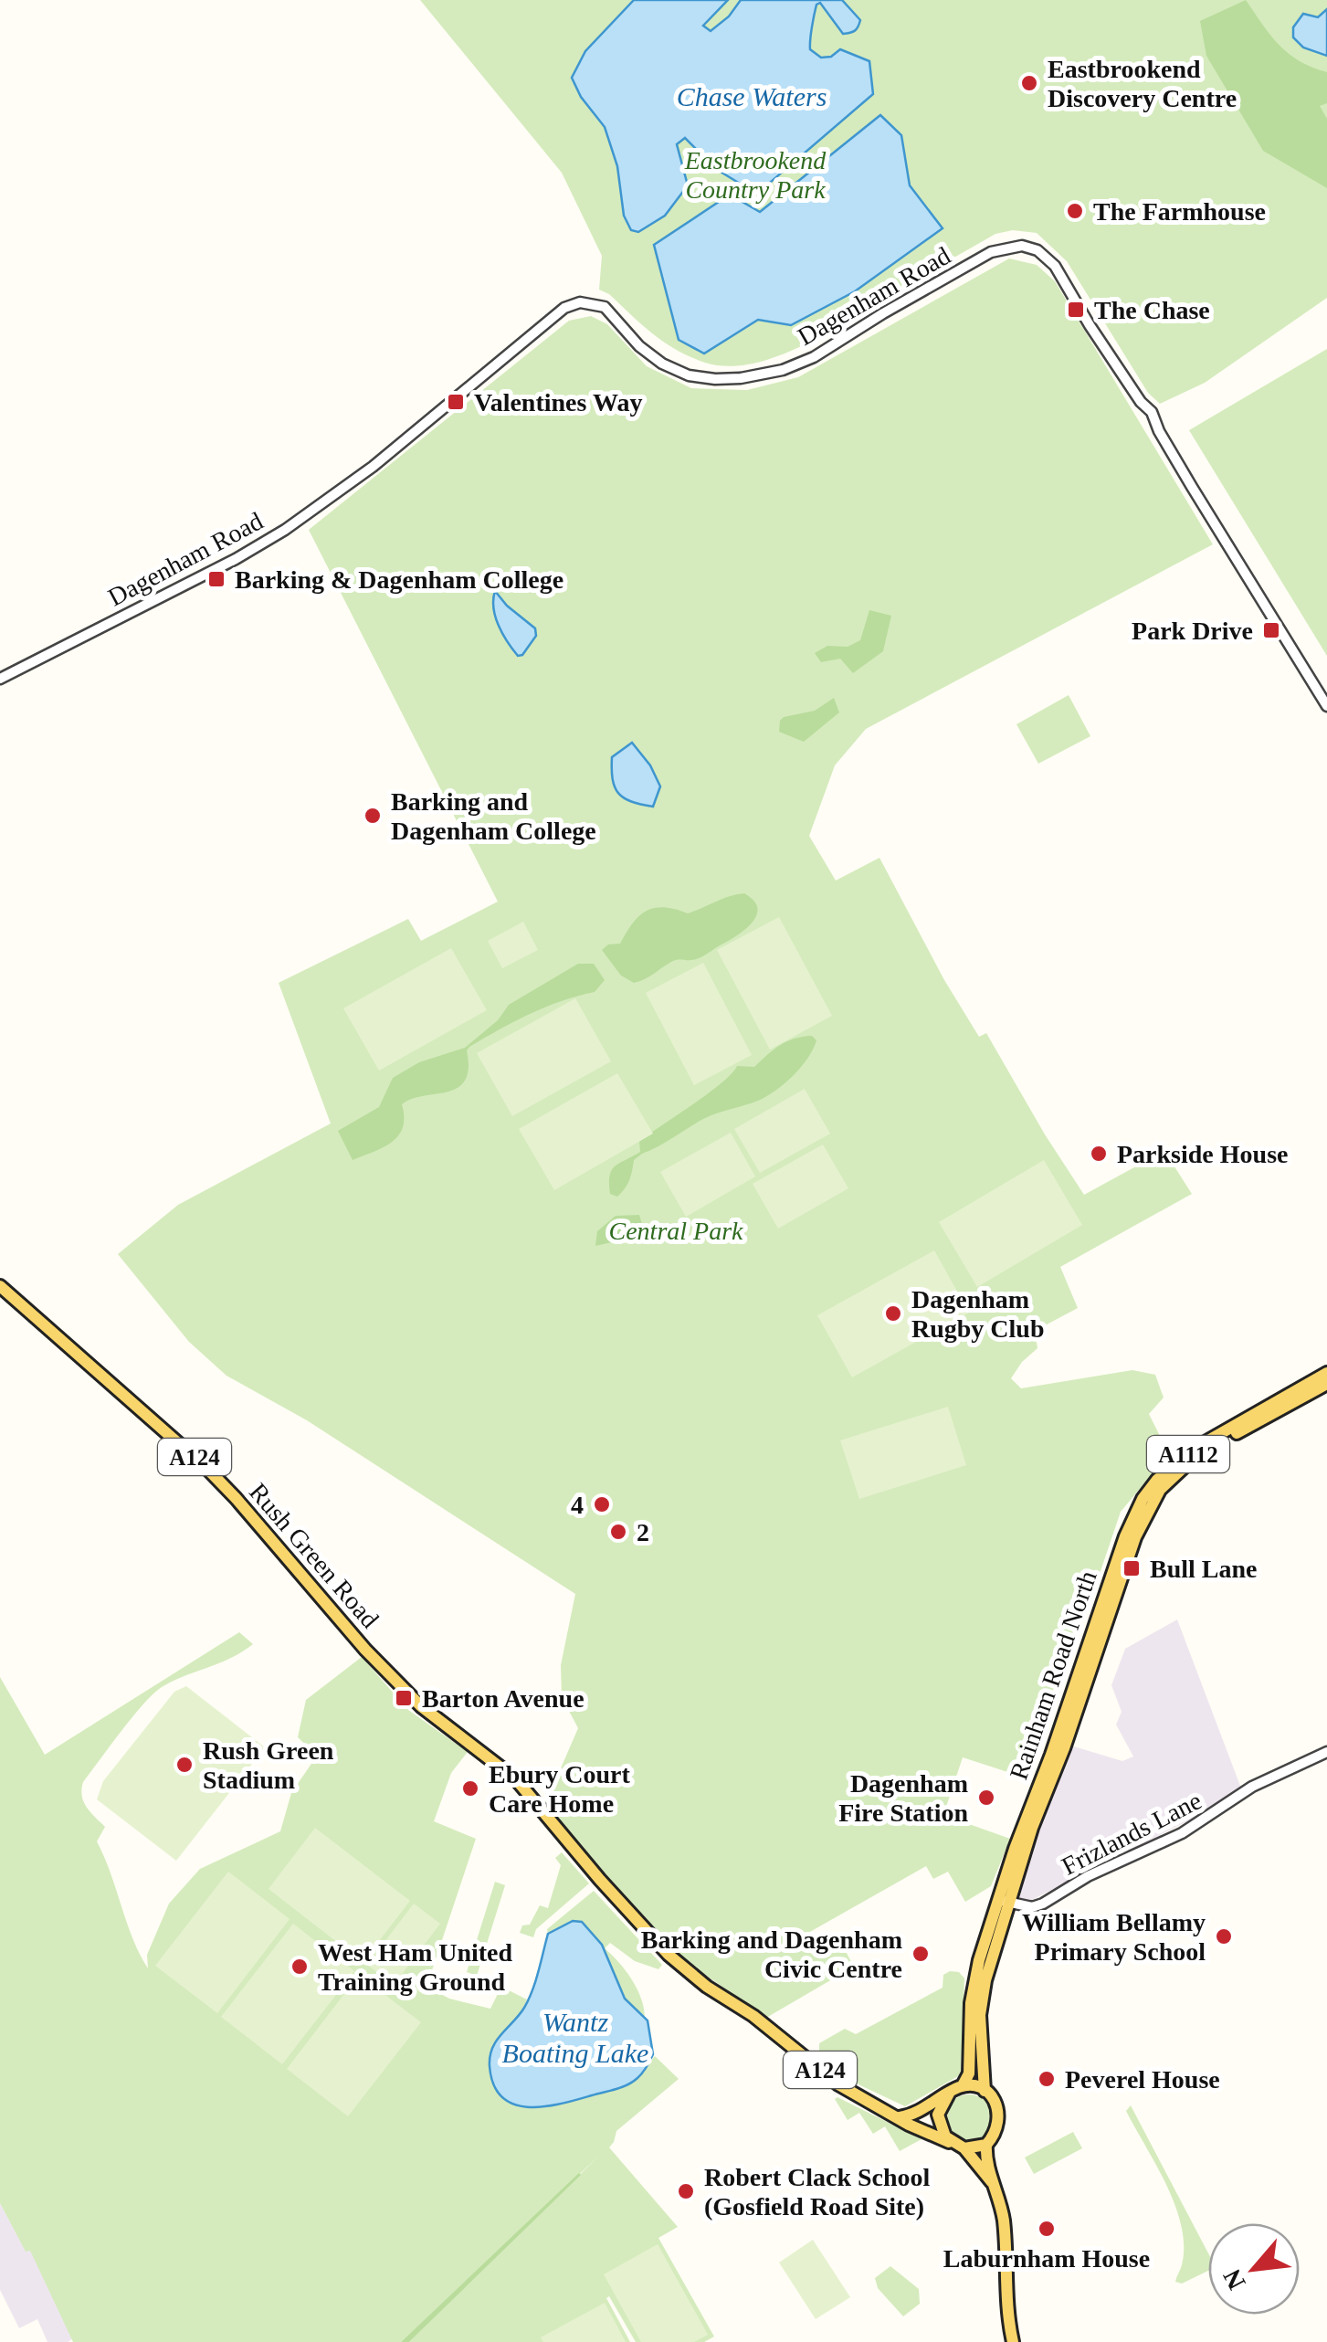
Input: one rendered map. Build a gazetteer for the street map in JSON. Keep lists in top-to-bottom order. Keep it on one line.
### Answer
{"streets":{"main road":["A1112","A124","Rush Green Road","Rainham Road North"],"street":["Dagenham Road","Frizlands Lane"]},"crossings":[["A124","Rush Green Road"],["A124","Rainham Road North"],["Rainham Road North","Frizlands Lane"]],"water":["Chase Waters","Wantz Boating Lake"],"parks":["Eastbrookend Country Park","Central Park"],"places":{"other":["Eastbrookend Discovery Centre","The Farmhouse","Barking and Dagenham College","Parkside House","Dagenham Rugby Club","4","2","Rush Green Stadium","Ebury Court Care Home","Dagenham Fire Station","William Bellamy Primary School","Barking and Dagenham Civic Centre","West Ham United Training Ground","Peverel House","Robert Clack School (Gosfield Road Site)","Laburnham House"],"transit":["The Chase","Valentines Way","Barking & Dagenham College","Park Drive","Bull Lane","Barton Avenue"]},"north":"bottom left"}
